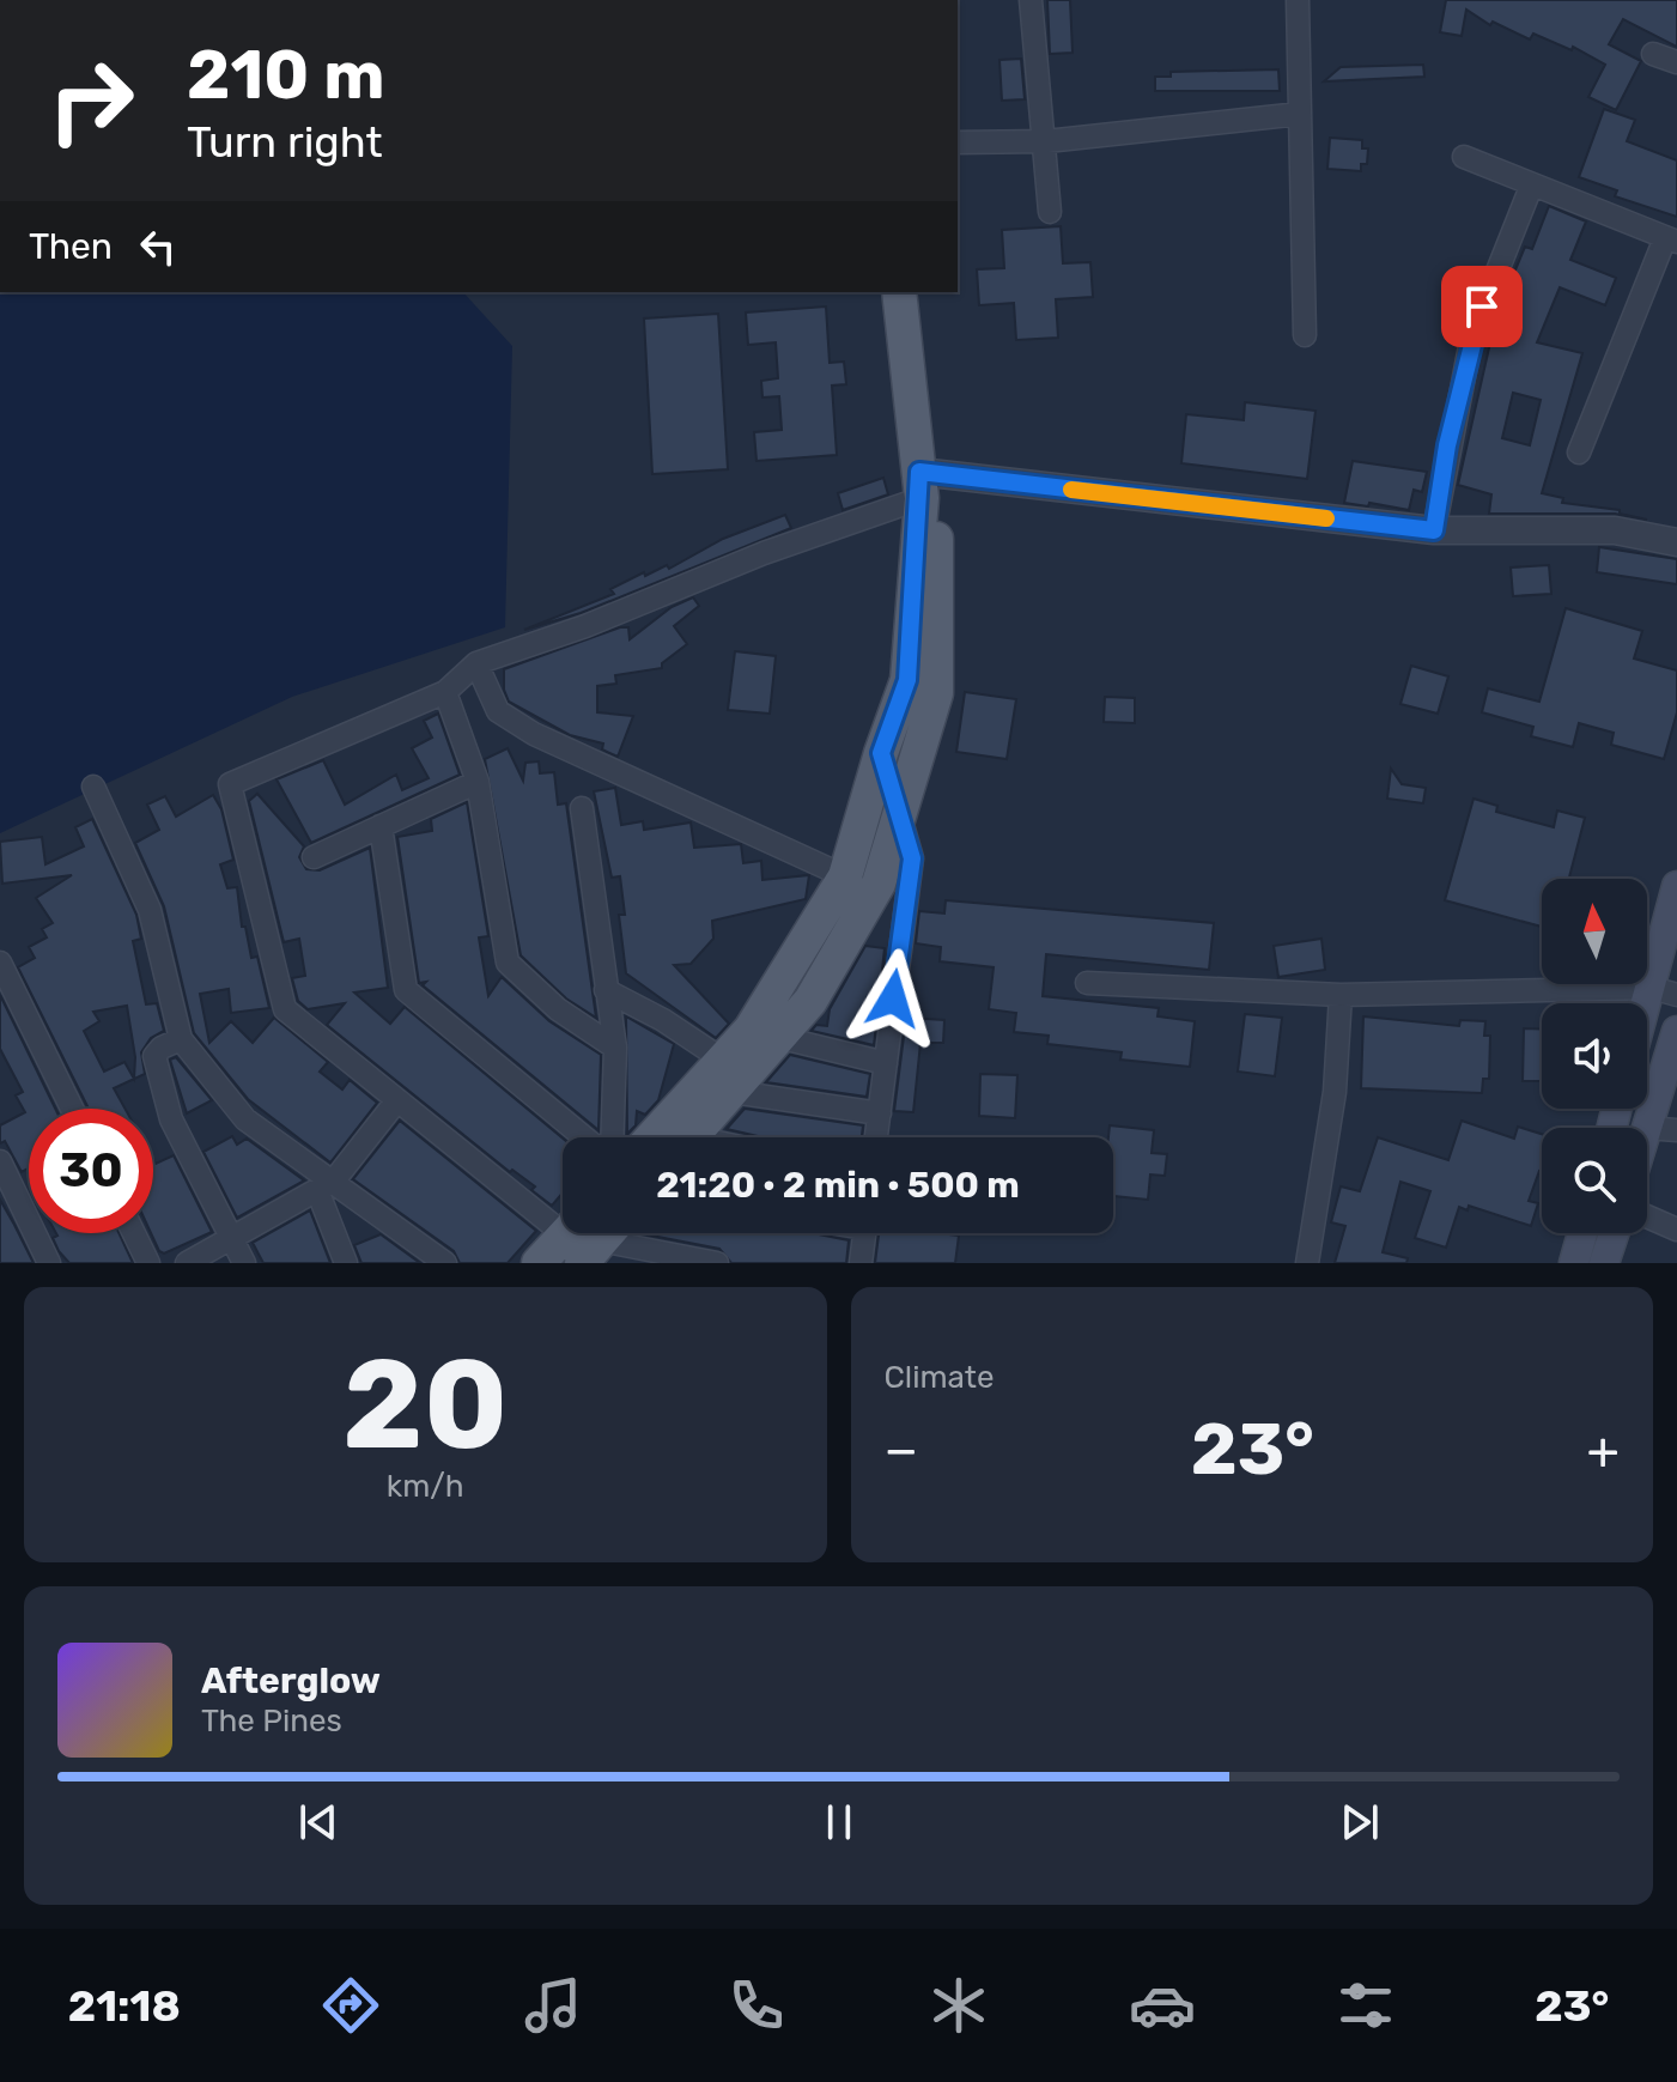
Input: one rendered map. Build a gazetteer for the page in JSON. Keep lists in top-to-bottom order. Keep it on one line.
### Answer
{"north":"top","page":{"turn":["210 m","Turn right"],"then":"Then","limit":"30","trip":"21:20 · 2 min · 500 m","tile":[["20","km/h"],"Climate"],"heat":["−","23°","+"],"song":["Afterglow","The Pines"],"tabs":["21:18","23°"]}}
